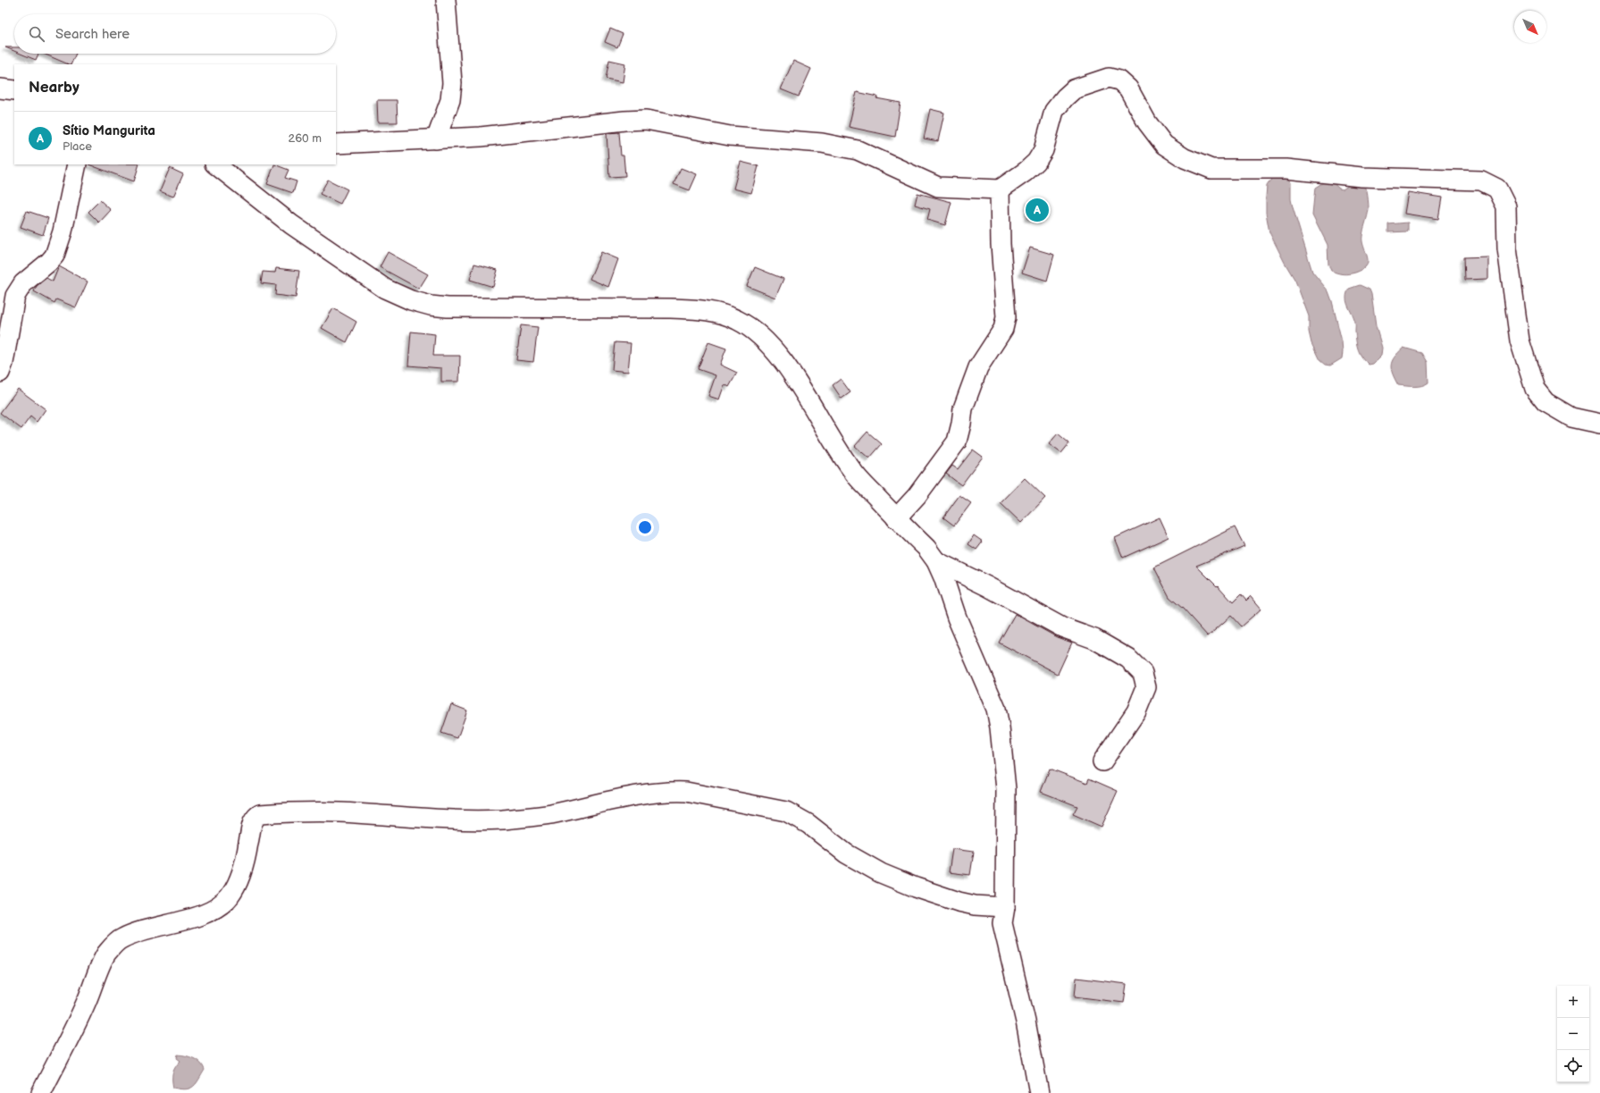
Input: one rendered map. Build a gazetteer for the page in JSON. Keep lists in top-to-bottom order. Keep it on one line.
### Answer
{"north":"bottom right","page":{"search":"Search here","heading":"Nearby","list":[{"mark":"A","name":"Sítio Mangurita","note":"Place","value":"260 m"}],"pins":"A","map_buttons":["+","−"]}}
